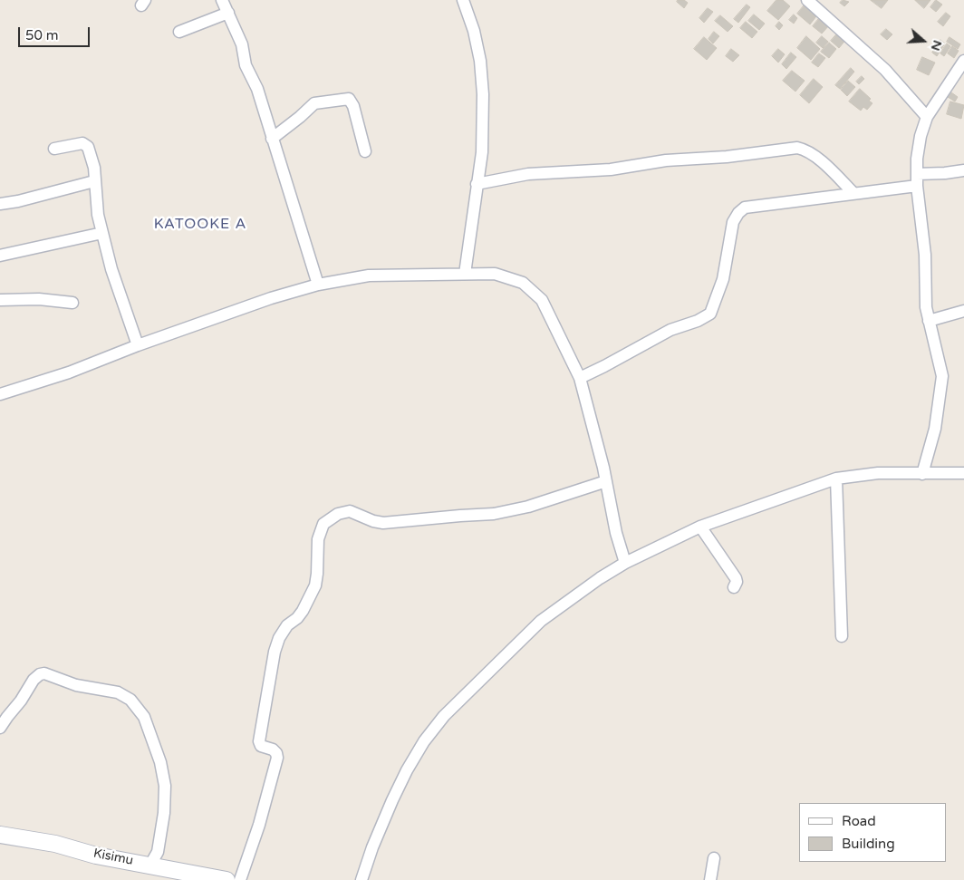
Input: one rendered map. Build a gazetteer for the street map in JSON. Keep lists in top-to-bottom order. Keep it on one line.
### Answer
{"streets":{"street":["Kisimu"]},"districts":["KATOOKE A"],"legend":["Road","Building"],"scale_bar":"50 m","north":"right"}
